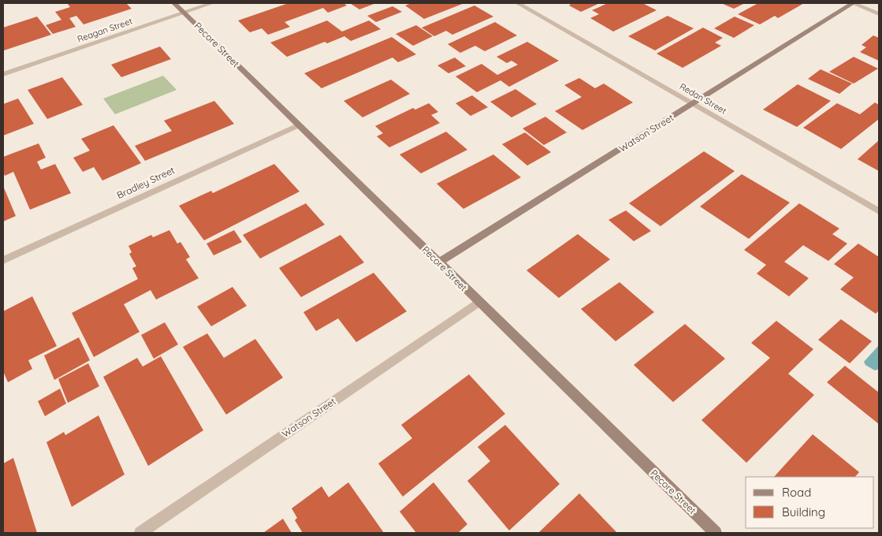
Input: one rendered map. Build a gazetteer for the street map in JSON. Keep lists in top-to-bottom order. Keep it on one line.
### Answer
{"streets":{"street":["Reagan Street","Pecore Street","Redan Street","Watson Street","Bradley Street"]},"crossings":[["Reagan Street","Pecore Street"],["Pecore Street","Watson Street"],["Pecore Street","Bradley Street"],["Redan Street","Watson Street"]],"legend":["Road","Building"]}
